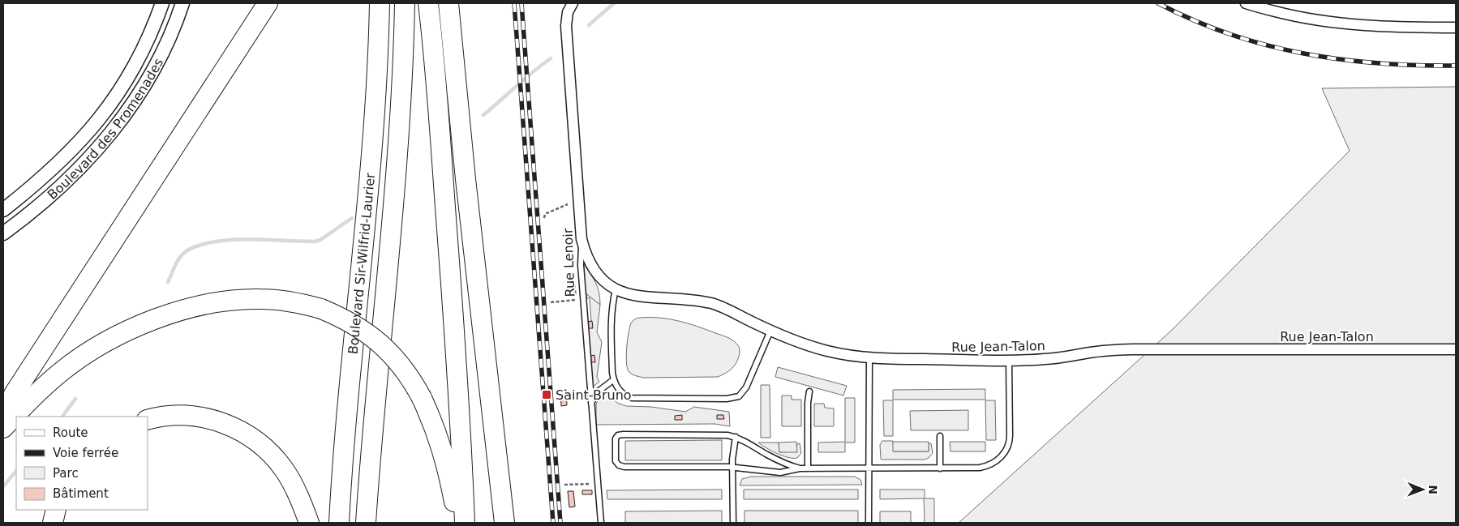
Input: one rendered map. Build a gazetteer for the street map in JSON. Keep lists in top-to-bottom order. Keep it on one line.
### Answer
{"streets":{"highway":["Boulevard Sir-Wilfrid-Laurier"],"street":["Boulevard des Promenades","Rue Lenoir","Rue Jean-Talon"]},"crossings":[["Rue Lenoir","Rue Jean-Talon"]],"places":{"transit":["Saint-Bruno"]},"legend":["Route","Voie ferrée","Parc","Bâtiment"],"north":"right"}
